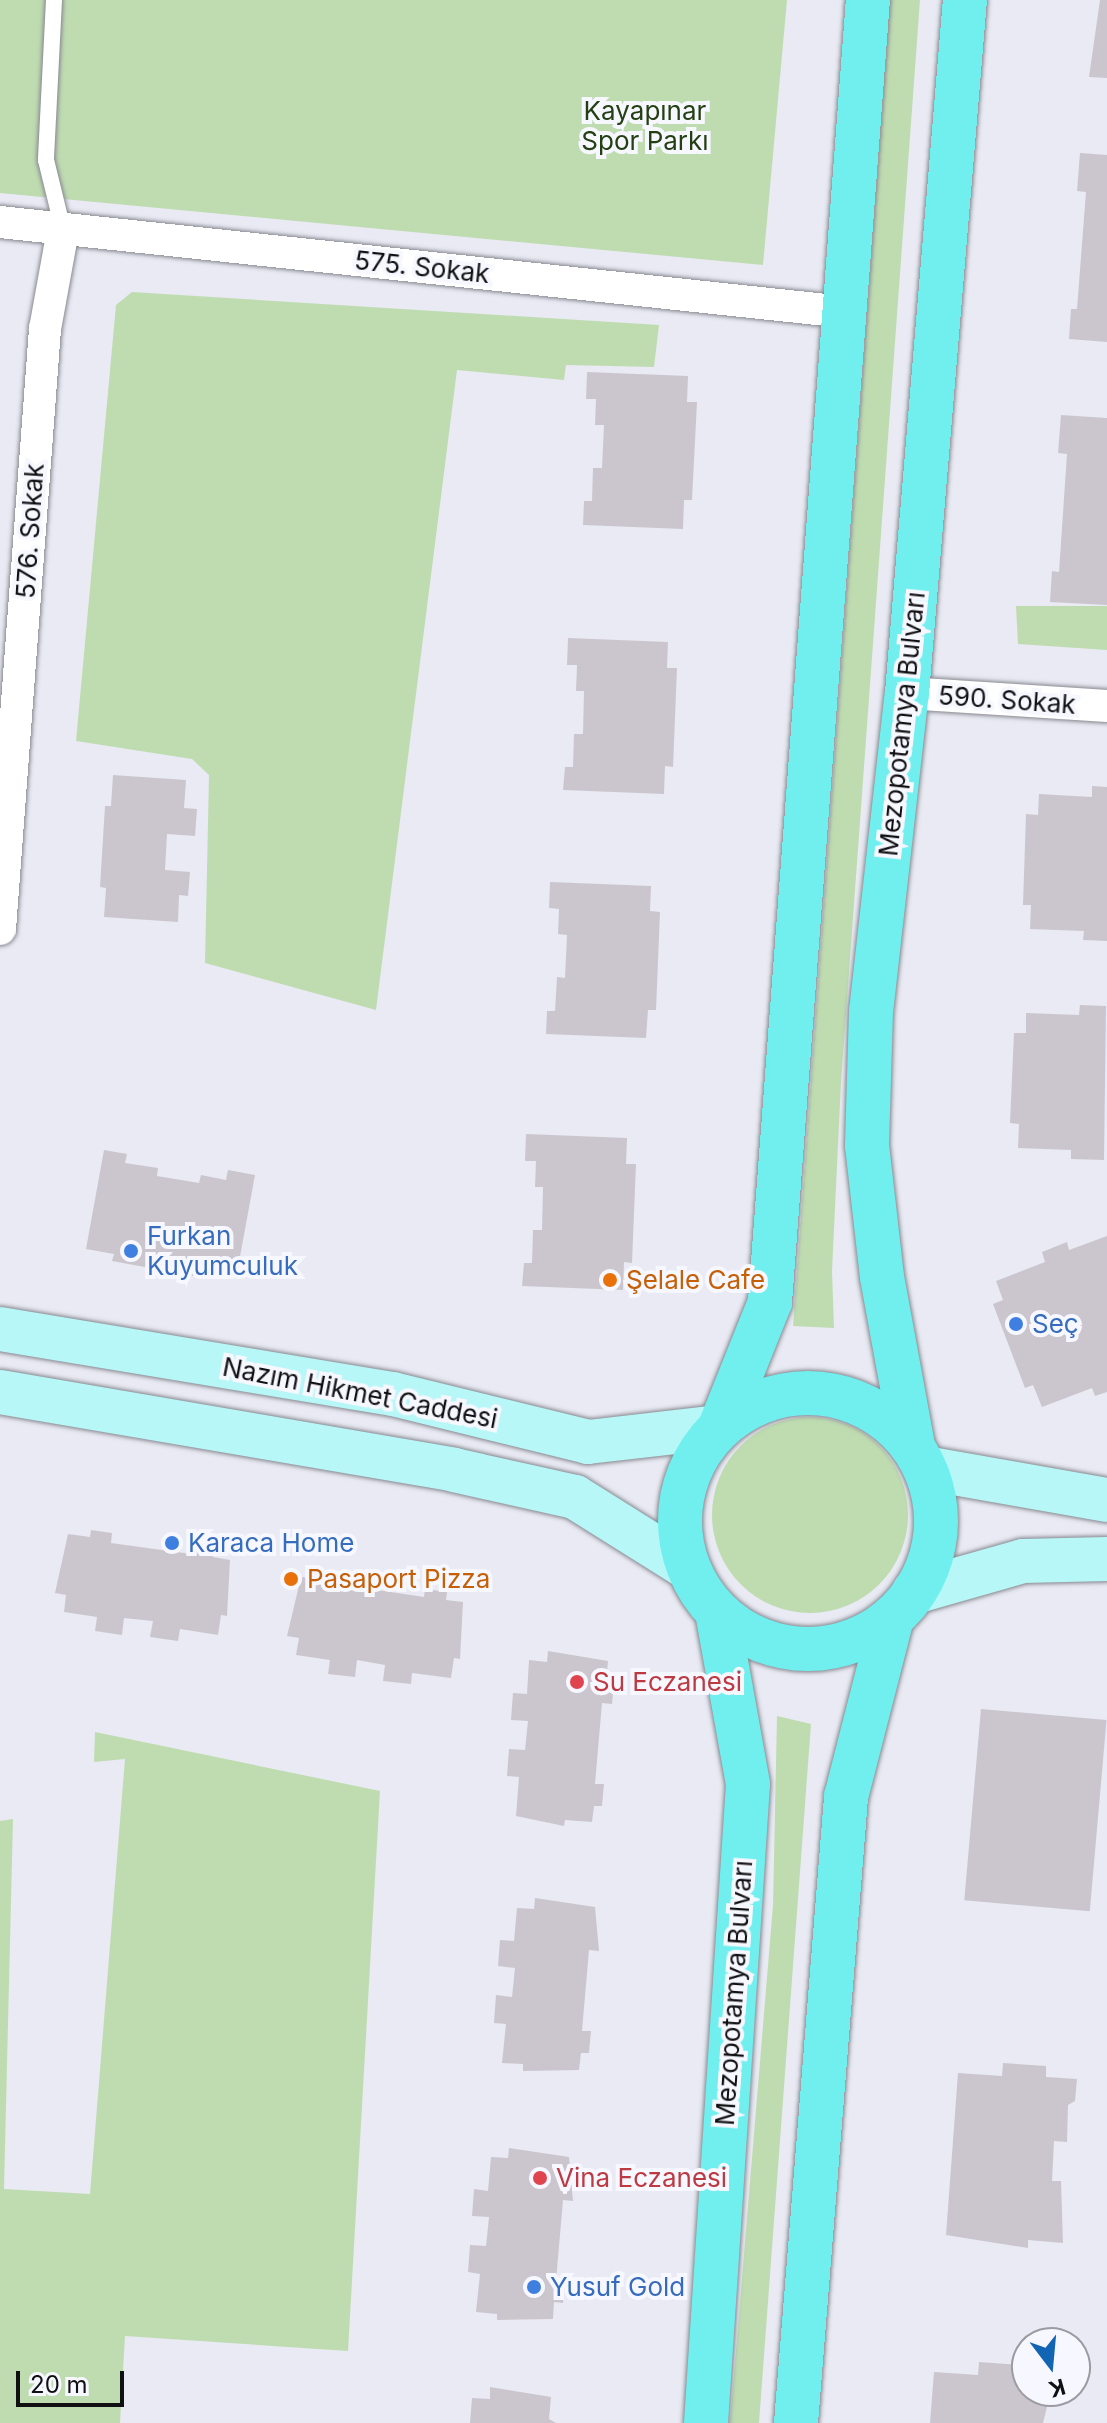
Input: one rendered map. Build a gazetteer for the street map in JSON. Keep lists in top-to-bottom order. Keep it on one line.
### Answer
{"streets":{"main road":["Mezopotamya Bulvarı","Nazım Hikmet Caddesi"],"street":["575. Sokak","576. Sokak","590. Sokak"]},"crossings":[["575. Sokak","576. Sokak"],["590. Sokak","Mezopotamya Bulvarı"],["Mezopotamya Bulvarı","Nazım Hikmet Caddesi"]],"parks":["Kayapınar Spor Parkı"],"places":["Furkan Kuyumculuk","Şelale Cafe","Seç","Karaca Home","Pasaport Pizza","Su Eczanesi","Vina Eczanesi","Yusuf Gold"],"scale_bar":"20 m","north":"bottom"}
